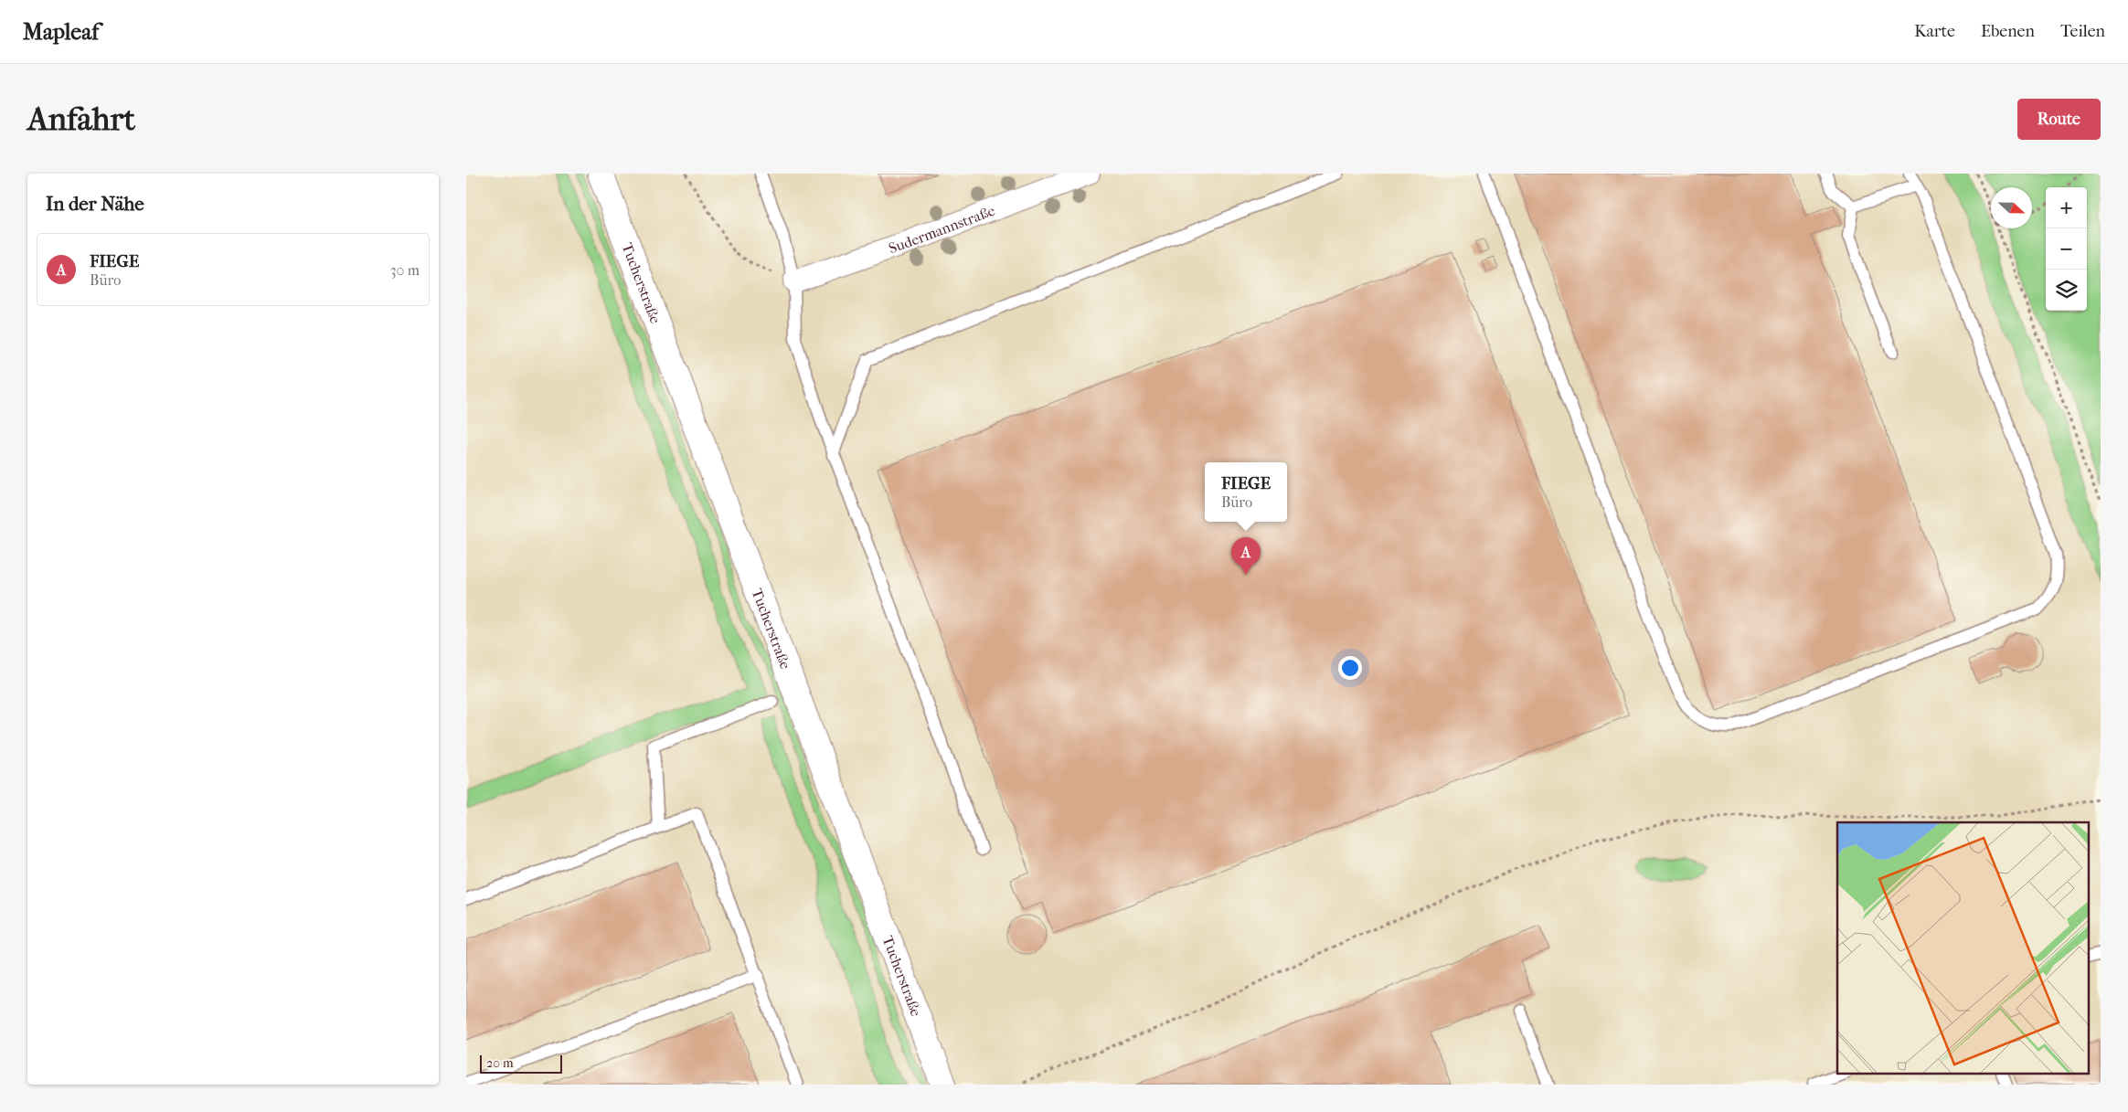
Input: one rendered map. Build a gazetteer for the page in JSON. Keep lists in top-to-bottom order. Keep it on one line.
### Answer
{"streets":{"main road":["Tucherstraße"],"street":["Sudermannstraße"]},"scale_bar":"20 m","north":"right","page":{"header":"Mapleaf","nav":["Karte","Ebenen","Teilen"],"buttons":"Route","title":"Anfahrt","heading":"In der Nähe","map_buttons":["+","−"],"list":[{"mark":"A","name":"FIEGE","note":"Büro","value":"30 m"}],"popup":["FIEGE","Büro"],"pins":"A","scale":"20 m"}}
